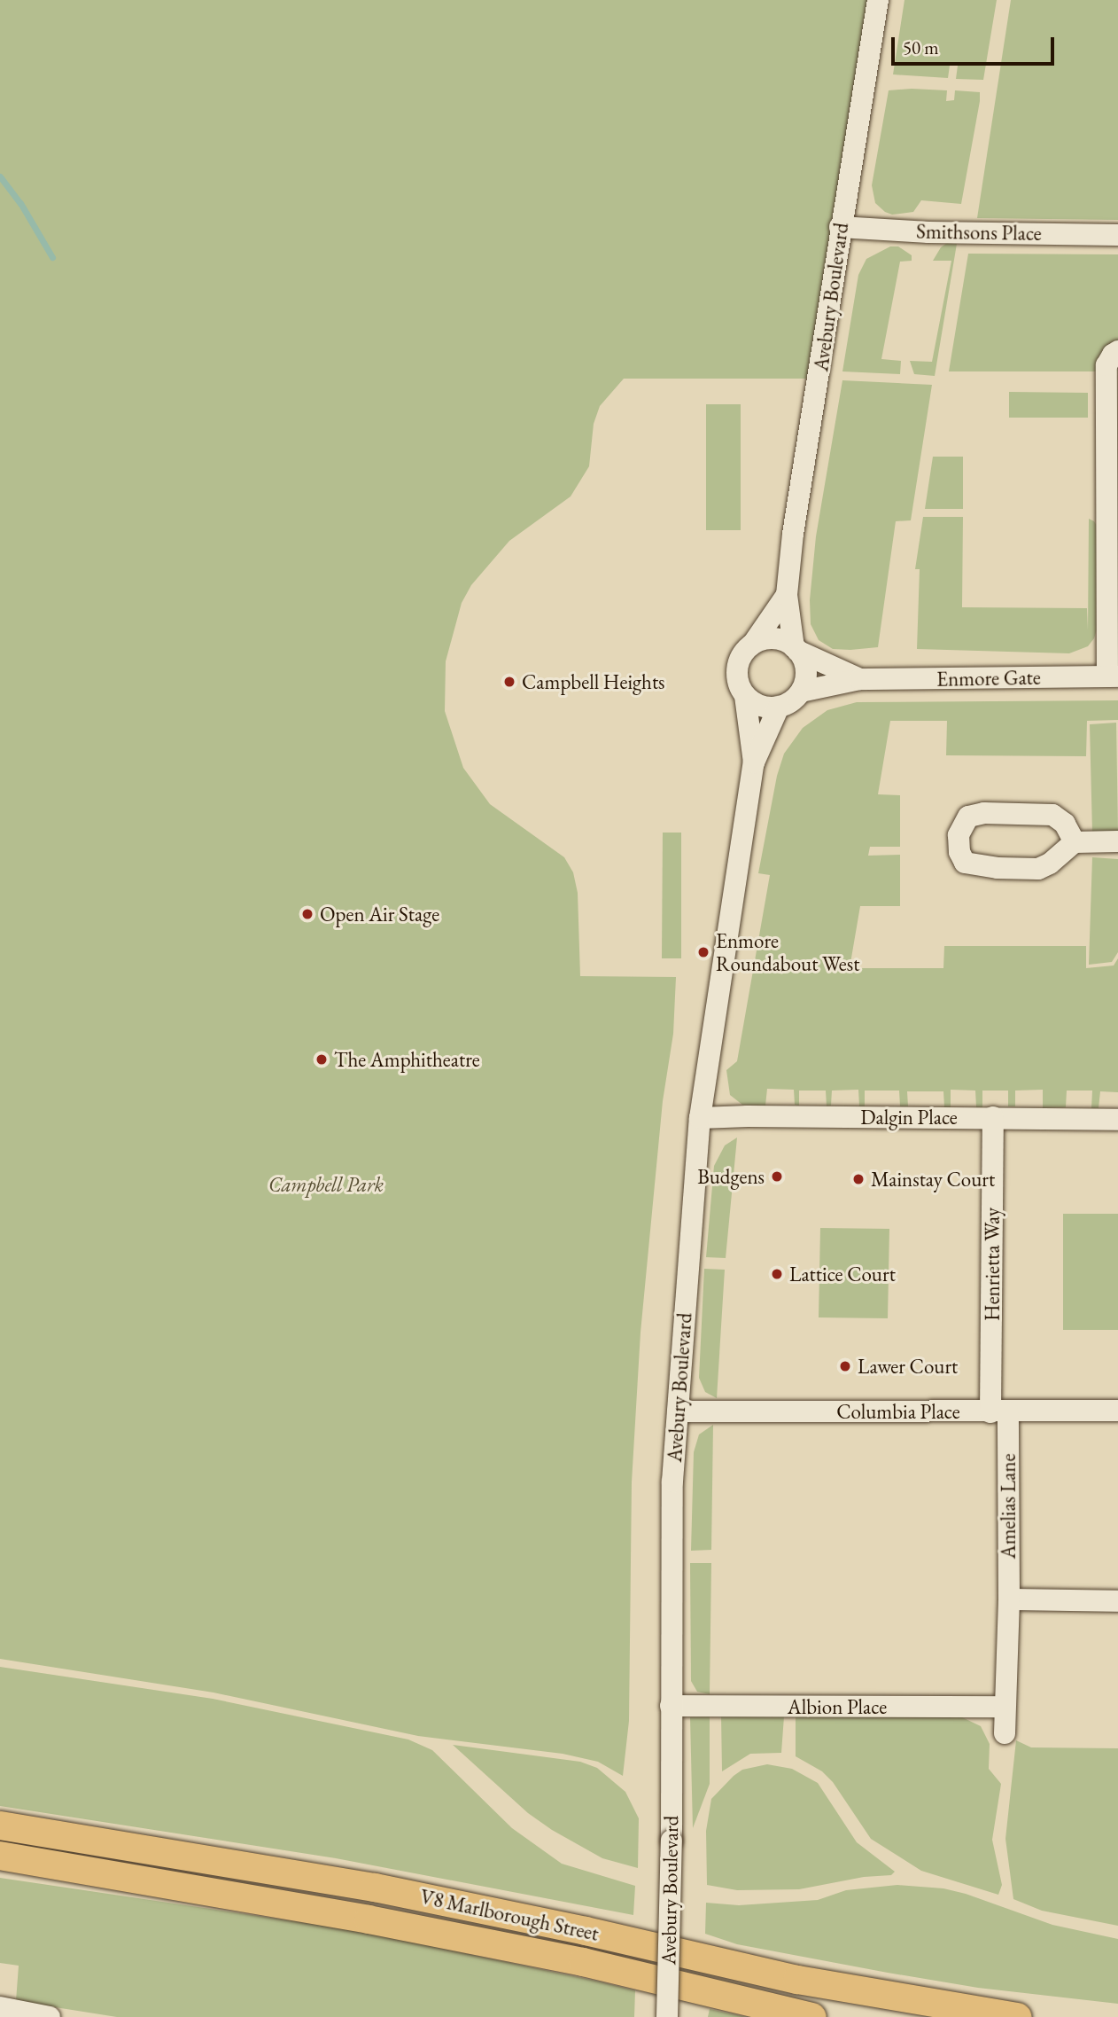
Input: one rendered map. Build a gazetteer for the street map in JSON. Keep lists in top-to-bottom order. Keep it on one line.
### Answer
{"streets":{"main road":["V8 Marlborough Street"],"street":["Smithsons Place","Avebury Boulevard","Enmore Gate","Dalgin Place","Henrietta Way","Columbia Place","Amelias Lane","Albion Place"]},"crossings":[["Smithsons Place","Avebury Boulevard"],["Avebury Boulevard","Enmore Gate"],["Avebury Boulevard","Dalgin Place"],["Avebury Boulevard","Columbia Place"],["Avebury Boulevard","Albion Place"],["Dalgin Place","Henrietta Way"],["Henrietta Way","Columbia Place"],["Henrietta Way","Amelias Lane"],["Columbia Place","Amelias Lane"]],"parks":["Campbell Park"],"places":["Campbell Heights","Open Air Stage","Enmore Roundabout West","The Amphitheatre","Budgens","Mainstay Court","Lattice Court","Lawer Court"],"scale_bar":"50 m"}
